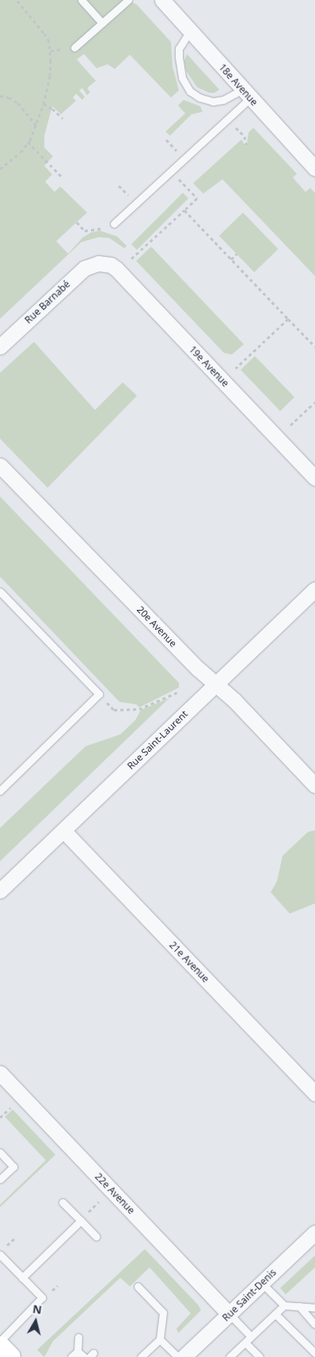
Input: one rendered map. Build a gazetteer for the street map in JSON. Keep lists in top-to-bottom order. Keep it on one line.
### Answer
{"streets":{"street":["18e Avenue","Rue Barnabé","19e Avenue","20e Avenue","Rue Saint-Laurent","21e Avenue","22e Avenue","Rue Saint-Denis"]},"crossings":[["Rue Barnabé","19e Avenue"],["20e Avenue","Rue Saint-Laurent"],["Rue Saint-Laurent","21e Avenue"],["22e Avenue","Rue Saint-Denis"]],"north":"top"}
